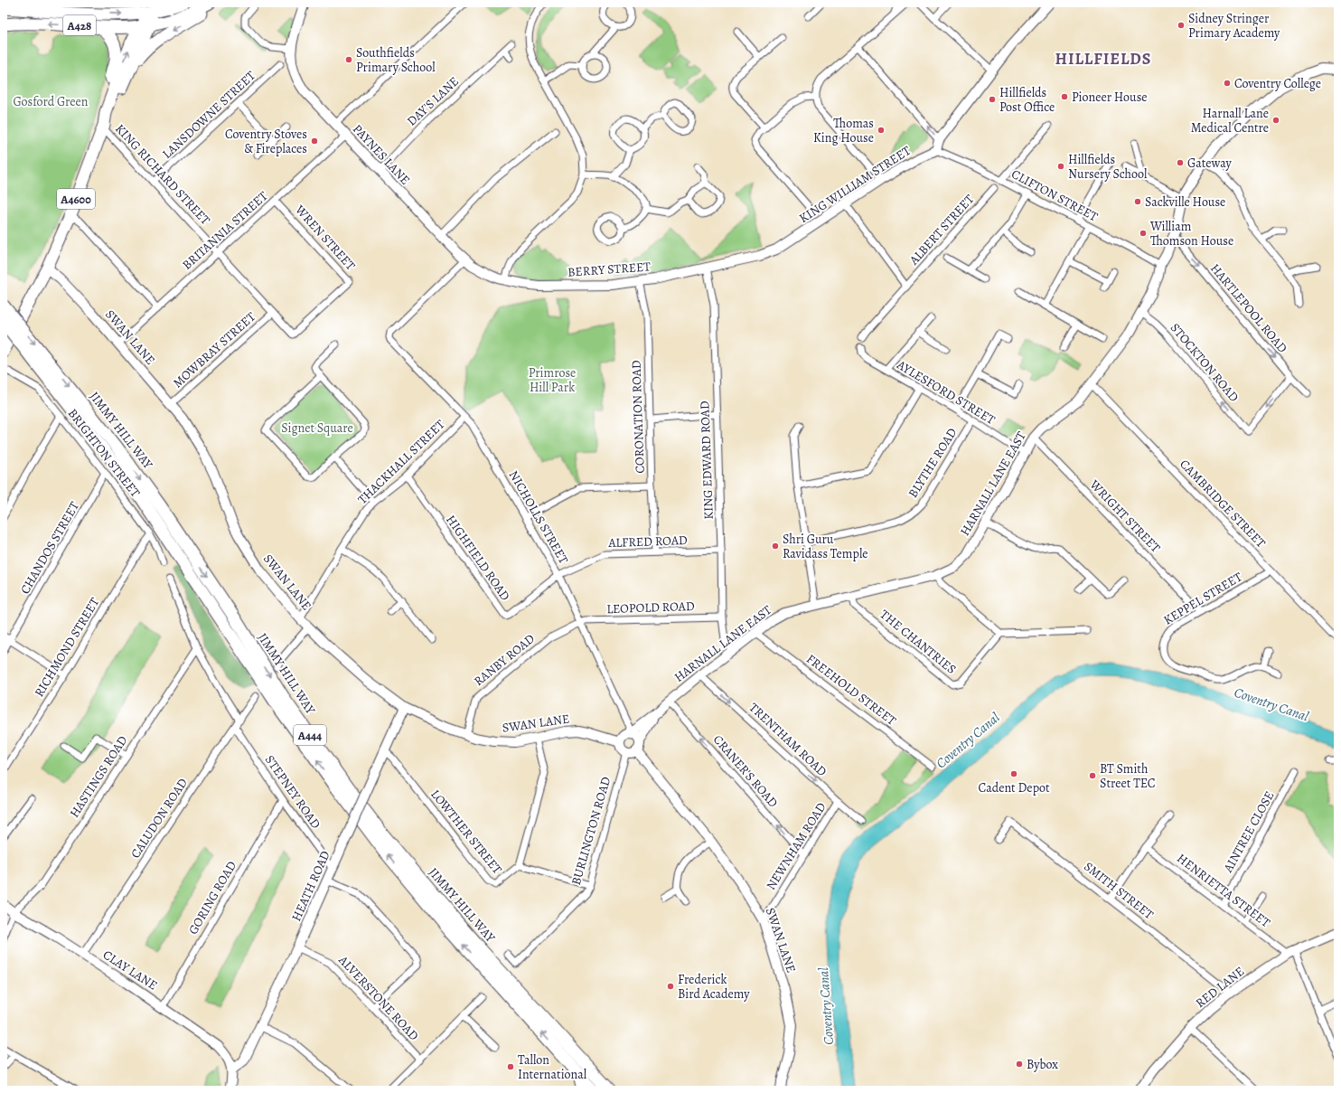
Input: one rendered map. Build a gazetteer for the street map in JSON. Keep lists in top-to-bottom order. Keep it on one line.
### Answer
{"streets":{"highway":["A428","A4600","JIMMY HILL WAY","A444"],"street":["DAY'S LANE","LANSDOWNE STREET","PAYNES LANE","KING RICHARD STREET","KING WILLIAM STREET","CLIFTON STREET","ALBERT STREET","BRITANNIA STREET","WREN STREET","BERRY STREET","HARTLEPOOL ROAD","SWAN LANE","MOWBRAY STREET","STOCKTON ROAD","AYLESFORD STREET","CORONATION ROAD","BRIGHTON STREET","KING EDWARD ROAD","THACKHALL STREET","BLYTHE ROAD","HARNALL LANE EAST","CAMBRIDGE STREET","WRIGHT STREET","NICHOLLS STREET","ALFRED ROAD","CHANDOS STREET","HIGHFIELD ROAD","KEPPEL STREET","LEOPOLD ROAD","THE CHANTRIES","RICHMOND STREET","RANBY ROAD","FREEHOLD STREET","TRENTHAM ROAD","CRANER'S ROAD","HASTINGS ROAD","STEPNEY ROAD","CALUDON ROAD","BURLINGTON ROAD","LOWTHER STREET","AINTREE CLOSE","NEWNHAM ROAD","HEATH ROAD","SMITH STREET","HENRIETTA STREET","GORING ROAD","CLAY LANE","RED LANE","ALVERSTONE ROAD"]},"crossings":[["A428","A4600"],["DAY'S LANE","PAYNES LANE"],["LANSDOWNE STREET","KING RICHARD STREET"],["PAYNES LANE","BRITANNIA STREET"],["PAYNES LANE","BERRY STREET"],["PAYNES LANE","NICHOLLS STREET"],["KING RICHARD STREET","A4600"],["KING RICHARD STREET","BRITANNIA STREET"],["KING RICHARD STREET","WREN STREET"],["KING RICHARD STREET","MOWBRAY STREET"],["KING WILLIAM STREET","CLIFTON STREET"],["KING WILLIAM STREET","BERRY STREET"],["CLIFTON STREET","HARNALL LANE EAST"],["A4600","SWAN LANE"],["BRITANNIA STREET","WREN STREET"],["BRITANNIA STREET","SWAN LANE"],["BERRY STREET","CORONATION ROAD"],["BERRY STREET","KING EDWARD ROAD"],["BERRY STREET","NICHOLLS STREET"],["HARTLEPOOL ROAD","STOCKTON ROAD"],["HARTLEPOOL ROAD","HARNALL LANE EAST"],["SWAN LANE","MOWBRAY STREET"],["SWAN LANE","THACKHALL STREET"],["SWAN LANE","HARNALL LANE EAST"],["SWAN LANE","NICHOLLS STREET"],["SWAN LANE","RANBY ROAD"],["SWAN LANE","BURLINGTON ROAD"],["SWAN LANE","LOWTHER STREET"],["SWAN LANE","NEWNHAM ROAD"],["SWAN LANE","HEATH ROAD"],["STOCKTON ROAD","HARNALL LANE EAST"],["AYLESFORD STREET","BLYTHE ROAD"],["AYLESFORD STREET","HARNALL LANE EAST"],["CORONATION ROAD","ALFRED ROAD"],["BRIGHTON STREET","CHANDOS STREET"],["BRIGHTON STREET","RICHMOND STREET"],["KING EDWARD ROAD","HARNALL LANE EAST"],["KING EDWARD ROAD","ALFRED ROAD"],["KING EDWARD ROAD","LEOPOLD ROAD"],["THACKHALL STREET","NICHOLLS STREET"],["THACKHALL STREET","HIGHFIELD ROAD"],["HARNALL LANE EAST","CAMBRIDGE STREET"],["HARNALL LANE EAST","WRIGHT STREET"],["HARNALL LANE EAST","NICHOLLS STREET"],["HARNALL LANE EAST","THE CHANTRIES"],["HARNALL LANE EAST","FREEHOLD STREET"],["HARNALL LANE EAST","TRENTHAM ROAD"],["HARNALL LANE EAST","CRANER'S ROAD"],["HARNALL LANE EAST","BURLINGTON ROAD"],["CAMBRIDGE STREET","KEPPEL STREET"],["WRIGHT STREET","KEPPEL STREET"],["NICHOLLS STREET","ALFRED ROAD"],["NICHOLLS STREET","HIGHFIELD ROAD"],["NICHOLLS STREET","LEOPOLD ROAD"],["NICHOLLS STREET","RANBY ROAD"],["NICHOLLS STREET","BURLINGTON ROAD"],["ALFRED ROAD","HIGHFIELD ROAD"],["LEOPOLD ROAD","RANBY ROAD"],["TRENTHAM ROAD","NEWNHAM ROAD"],["CRANER'S ROAD","NEWNHAM ROAD"],["HASTINGS ROAD","CLAY LANE"],["STEPNEY ROAD","CALUDON ROAD"],["STEPNEY ROAD","HEATH ROAD"],["STEPNEY ROAD","GORING ROAD"],["CALUDON ROAD","CLAY LANE"],["LOWTHER STREET","HEATH ROAD"],["AINTREE CLOSE","HENRIETTA STREET"],["HEATH ROAD","CLAY LANE"],["HEATH ROAD","ALVERSTONE ROAD"],["SMITH STREET","RED LANE"],["HENRIETTA STREET","RED LANE"],["GORING ROAD","CLAY LANE"]],"one_way":["HARTLEPOOL ROAD","TRENTHAM ROAD","CRANER'S ROAD"],"districts":["HILLFIELDS"],"water":["Coventry Canal"],"parks":["Gosford Green","Primrose Hill Park","Signet Square"],"places":["Sidney Stringer Primary Academy","Southfields Primary School","Coventry College","Pioneer House","Hillfields Post Office","Harnall Lane Medical Centre","Thomas King House","Coventry Stoves & Fireplaces","Gateway","Hillfields Nursery School","Sackville House","William Thomson House","Shri Guru Ravidass Temple","Cadent Depot","BT Smith Street TEC","Frederick Bird Academy","Bybox","Tallon International"]}
